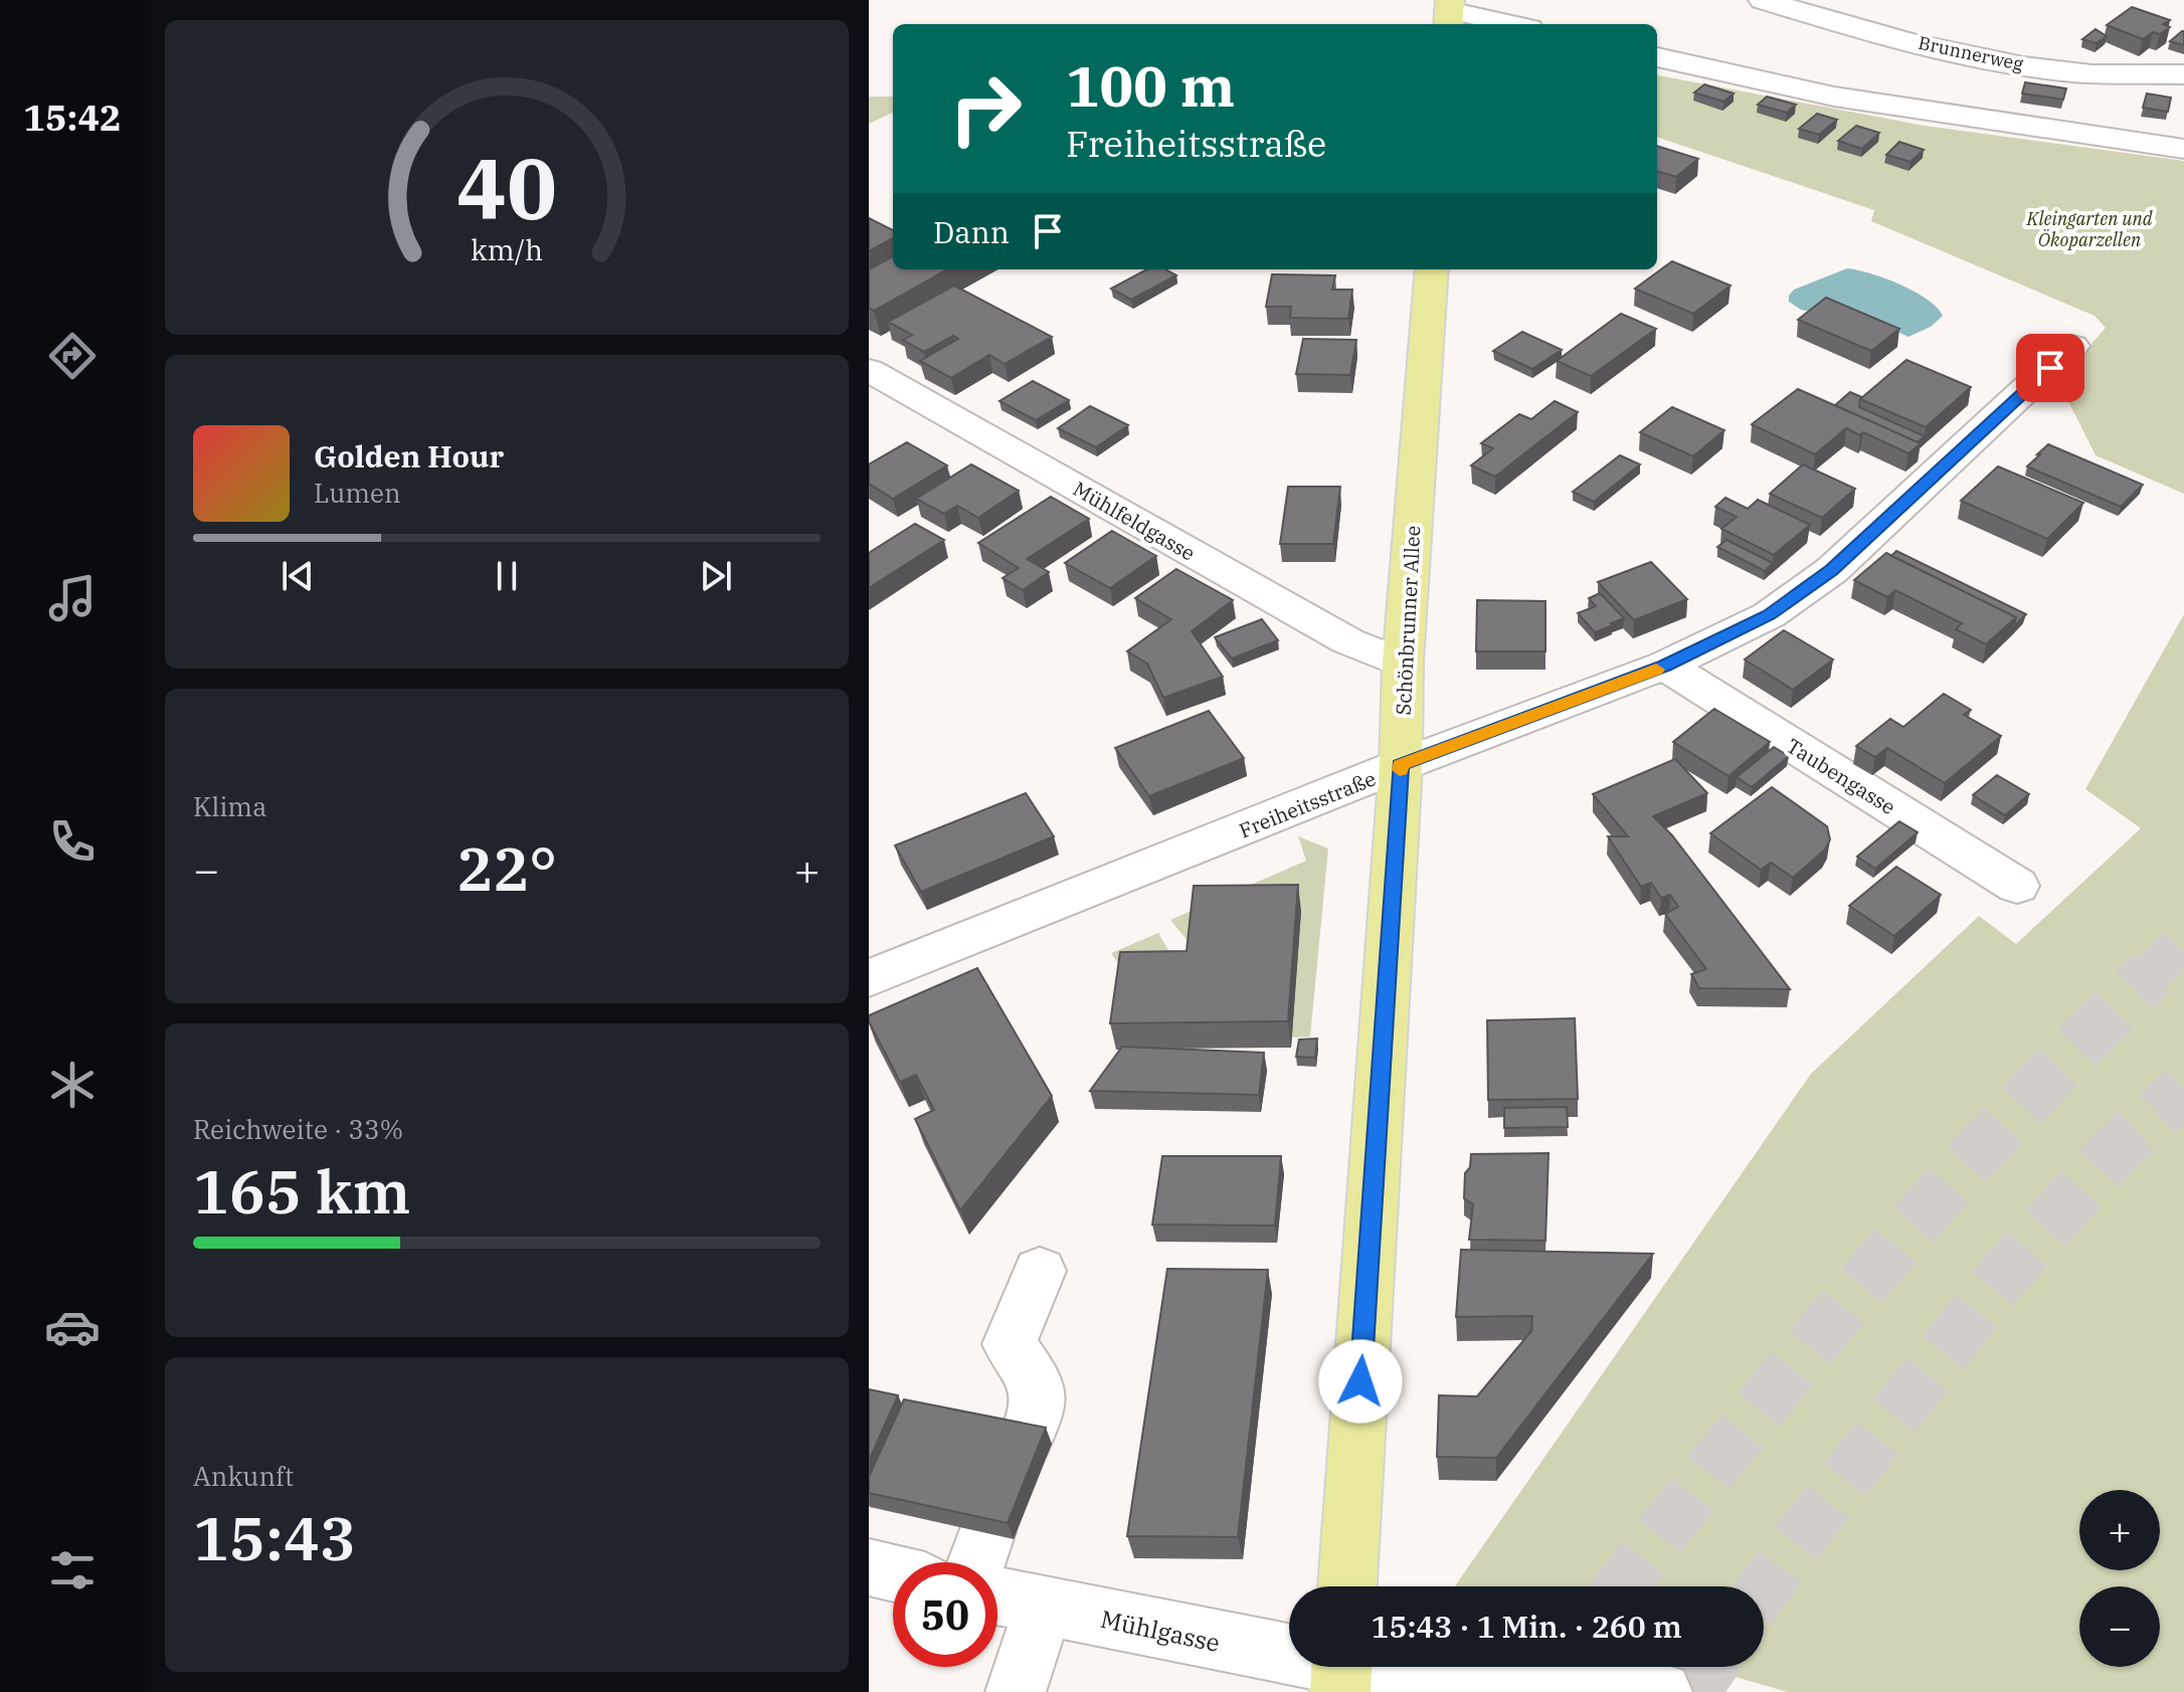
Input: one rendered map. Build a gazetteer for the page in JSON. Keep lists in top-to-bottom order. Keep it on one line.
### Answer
{"streets":{"main road":["Schönbrunner Allee"],"street":["Brunnerweg","Mühlfeldgasse","Taubengasse","Freiheitsstraße","Mühlgasse"]},"crossings":[["Mühlfeldgasse","Schönbrunner Allee"],["Schönbrunner Allee","Freiheitsstraße"],["Taubengasse","Freiheitsstraße"]],"parks":["Kleingarten und Ökoparzellen"],"page":{"tabs":"15:42","turn":["100 m","Freiheitsstraße"],"then":"Dann","song":["Golden Hour","Lumen"],"tile":["Klima",["Reichweite · 33%","165 km"],["Ankunft","15:43"]],"heat":["−","22°","+"],"map_buttons":["+","−"],"limit":"50","trip":"15:43 · 1 Min. · 260 m","gauge":["40","km/h"]}}
